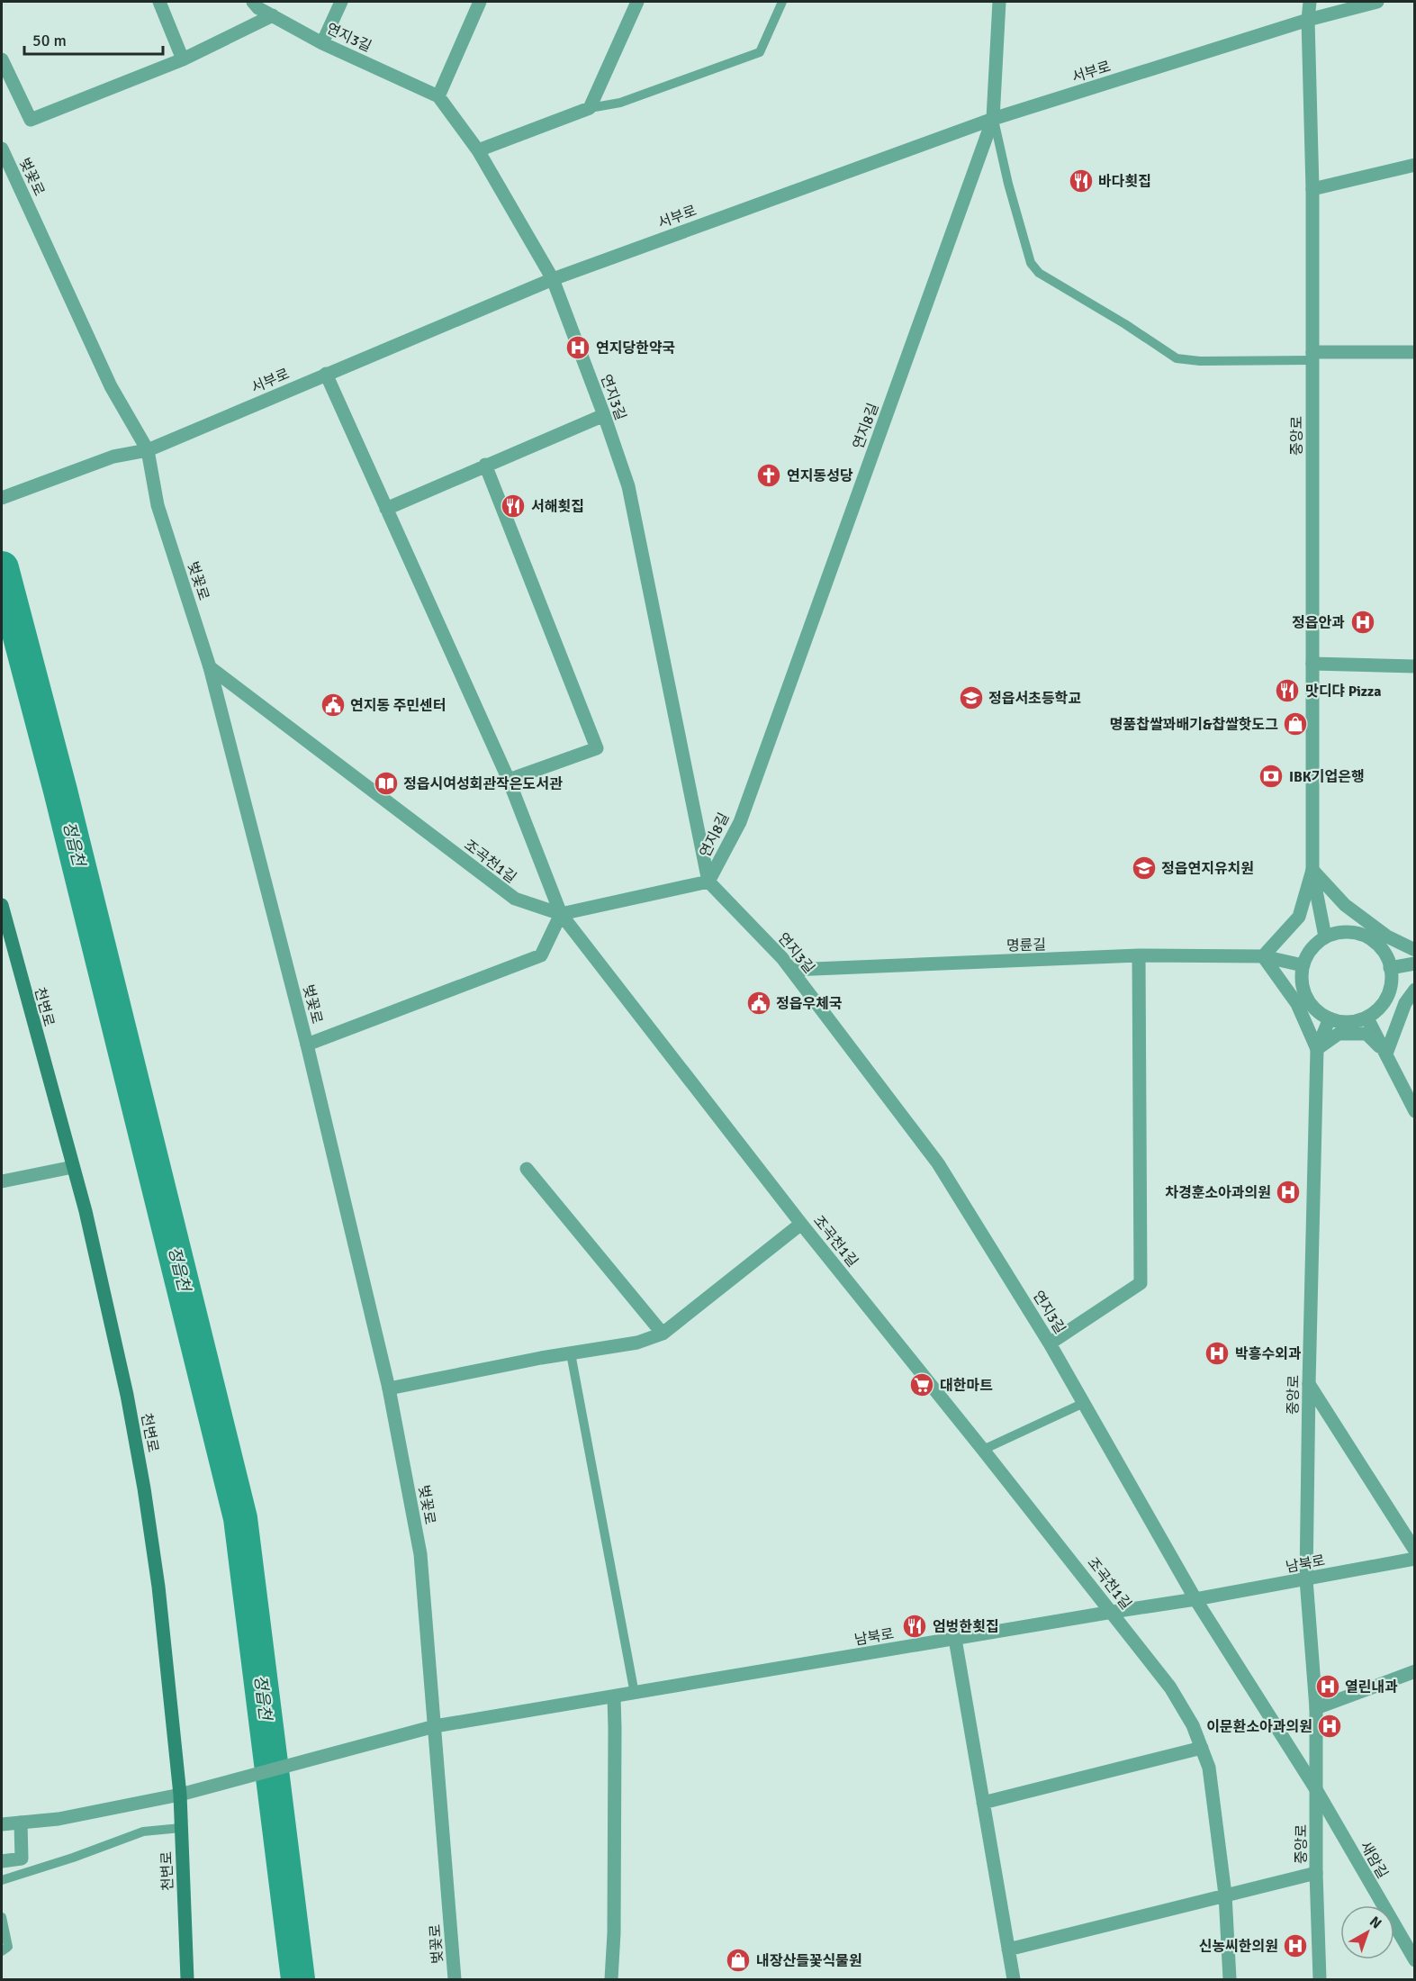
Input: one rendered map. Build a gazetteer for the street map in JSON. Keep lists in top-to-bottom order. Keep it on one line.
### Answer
{"streets":{"main road":["천변로"],"street":["연지3길","서부로","벚꽃로","연지8길","중앙로","조곡천1길","명륜길","남북로","새암길"]},"crossings":[["연지3길","서부로"],["연지3길","연지8길"],["연지3길","중앙로"],["연지3길","명륜길"],["연지3길","남북로"],["연지3길","새암길"],["서부로","벚꽃로"],["서부로","연지8길"],["서부로","중앙로"],["벚꽃로","조곡천1길"],["벚꽃로","남북로"],["중앙로","남북로"],["중앙로","새암길"],["조곡천1길","남북로"],["천변로","남북로"]],"water":["정읍천"],"places":{"restaurant":["바다횟집","서해횟집","맛디댜 Pizza","엄벙한횟집"],"hospital":["연지당한약국","정읍안과","차경훈소아과의원","박흥수외과","열린내과","이문환소아과의원","신농씨한의원"],"church":["연지동성당"],"school or university":["정읍서초등학교","정읍연지유치원"],"public building":["연지동 주민센터","정읍우체국"],"shop":["명품찹쌀꽈배기&찹쌀핫도그","내장산들꽃식물원"],"bank":["IBK기업은행"],"library":["정읍시여성회관작은도서관"],"supermarket":["대한마트"]},"scale_bar":"50 m","north":"top right"}
